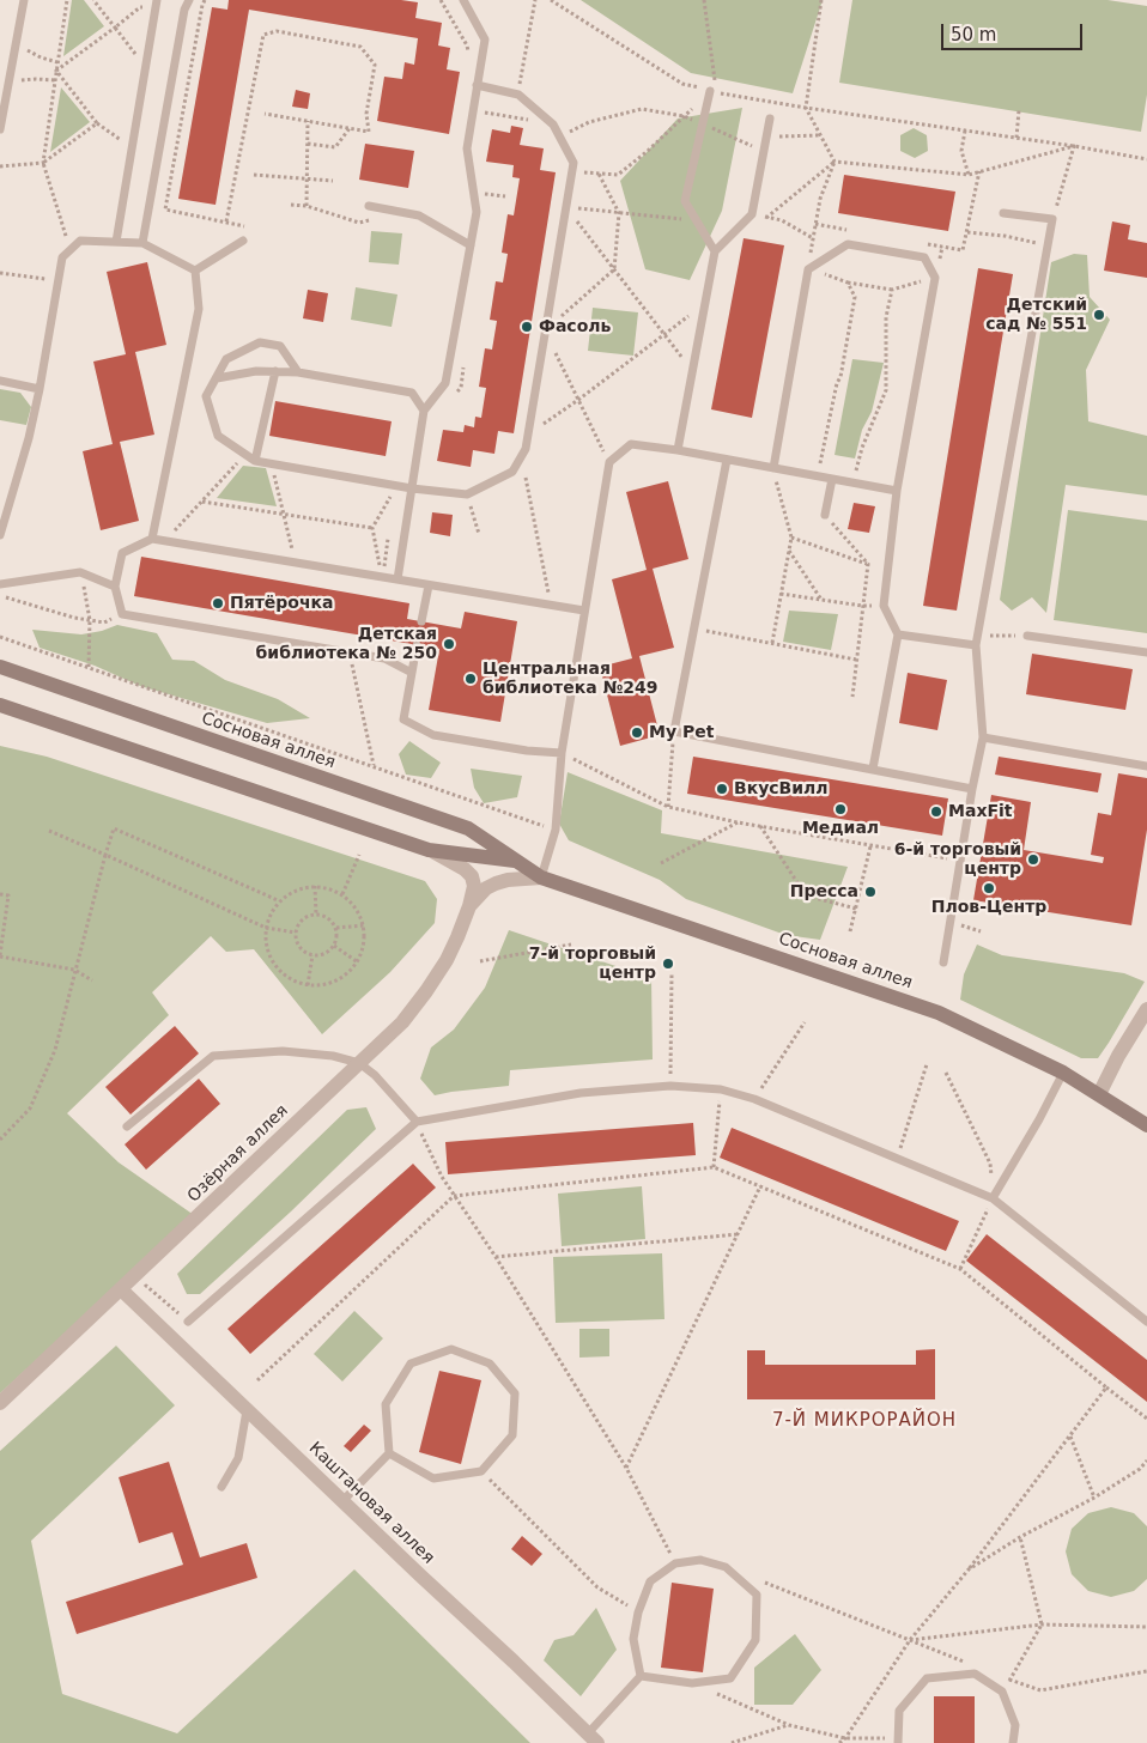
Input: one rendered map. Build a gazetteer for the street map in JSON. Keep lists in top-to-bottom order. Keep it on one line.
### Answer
{"streets":{"main road":["Сосновая аллея"],"street":["Озёрная аллея","Каштановая аллея"]},"crossings":[["Озёрная аллея","Каштановая аллея"]],"districts":["7-Й МИКРОРАЙОН"],"places":["Детский сад № 551","Фасоль","Пятёрочка","Детская библиотека № 250","Центральная библиотека №249","My Pet","ВкусВилл","Медиал","MaxFit","6-й торговый центр","Плов-Центр","Пресса","7-й торговый центр"],"scale_bar":"50 m"}
